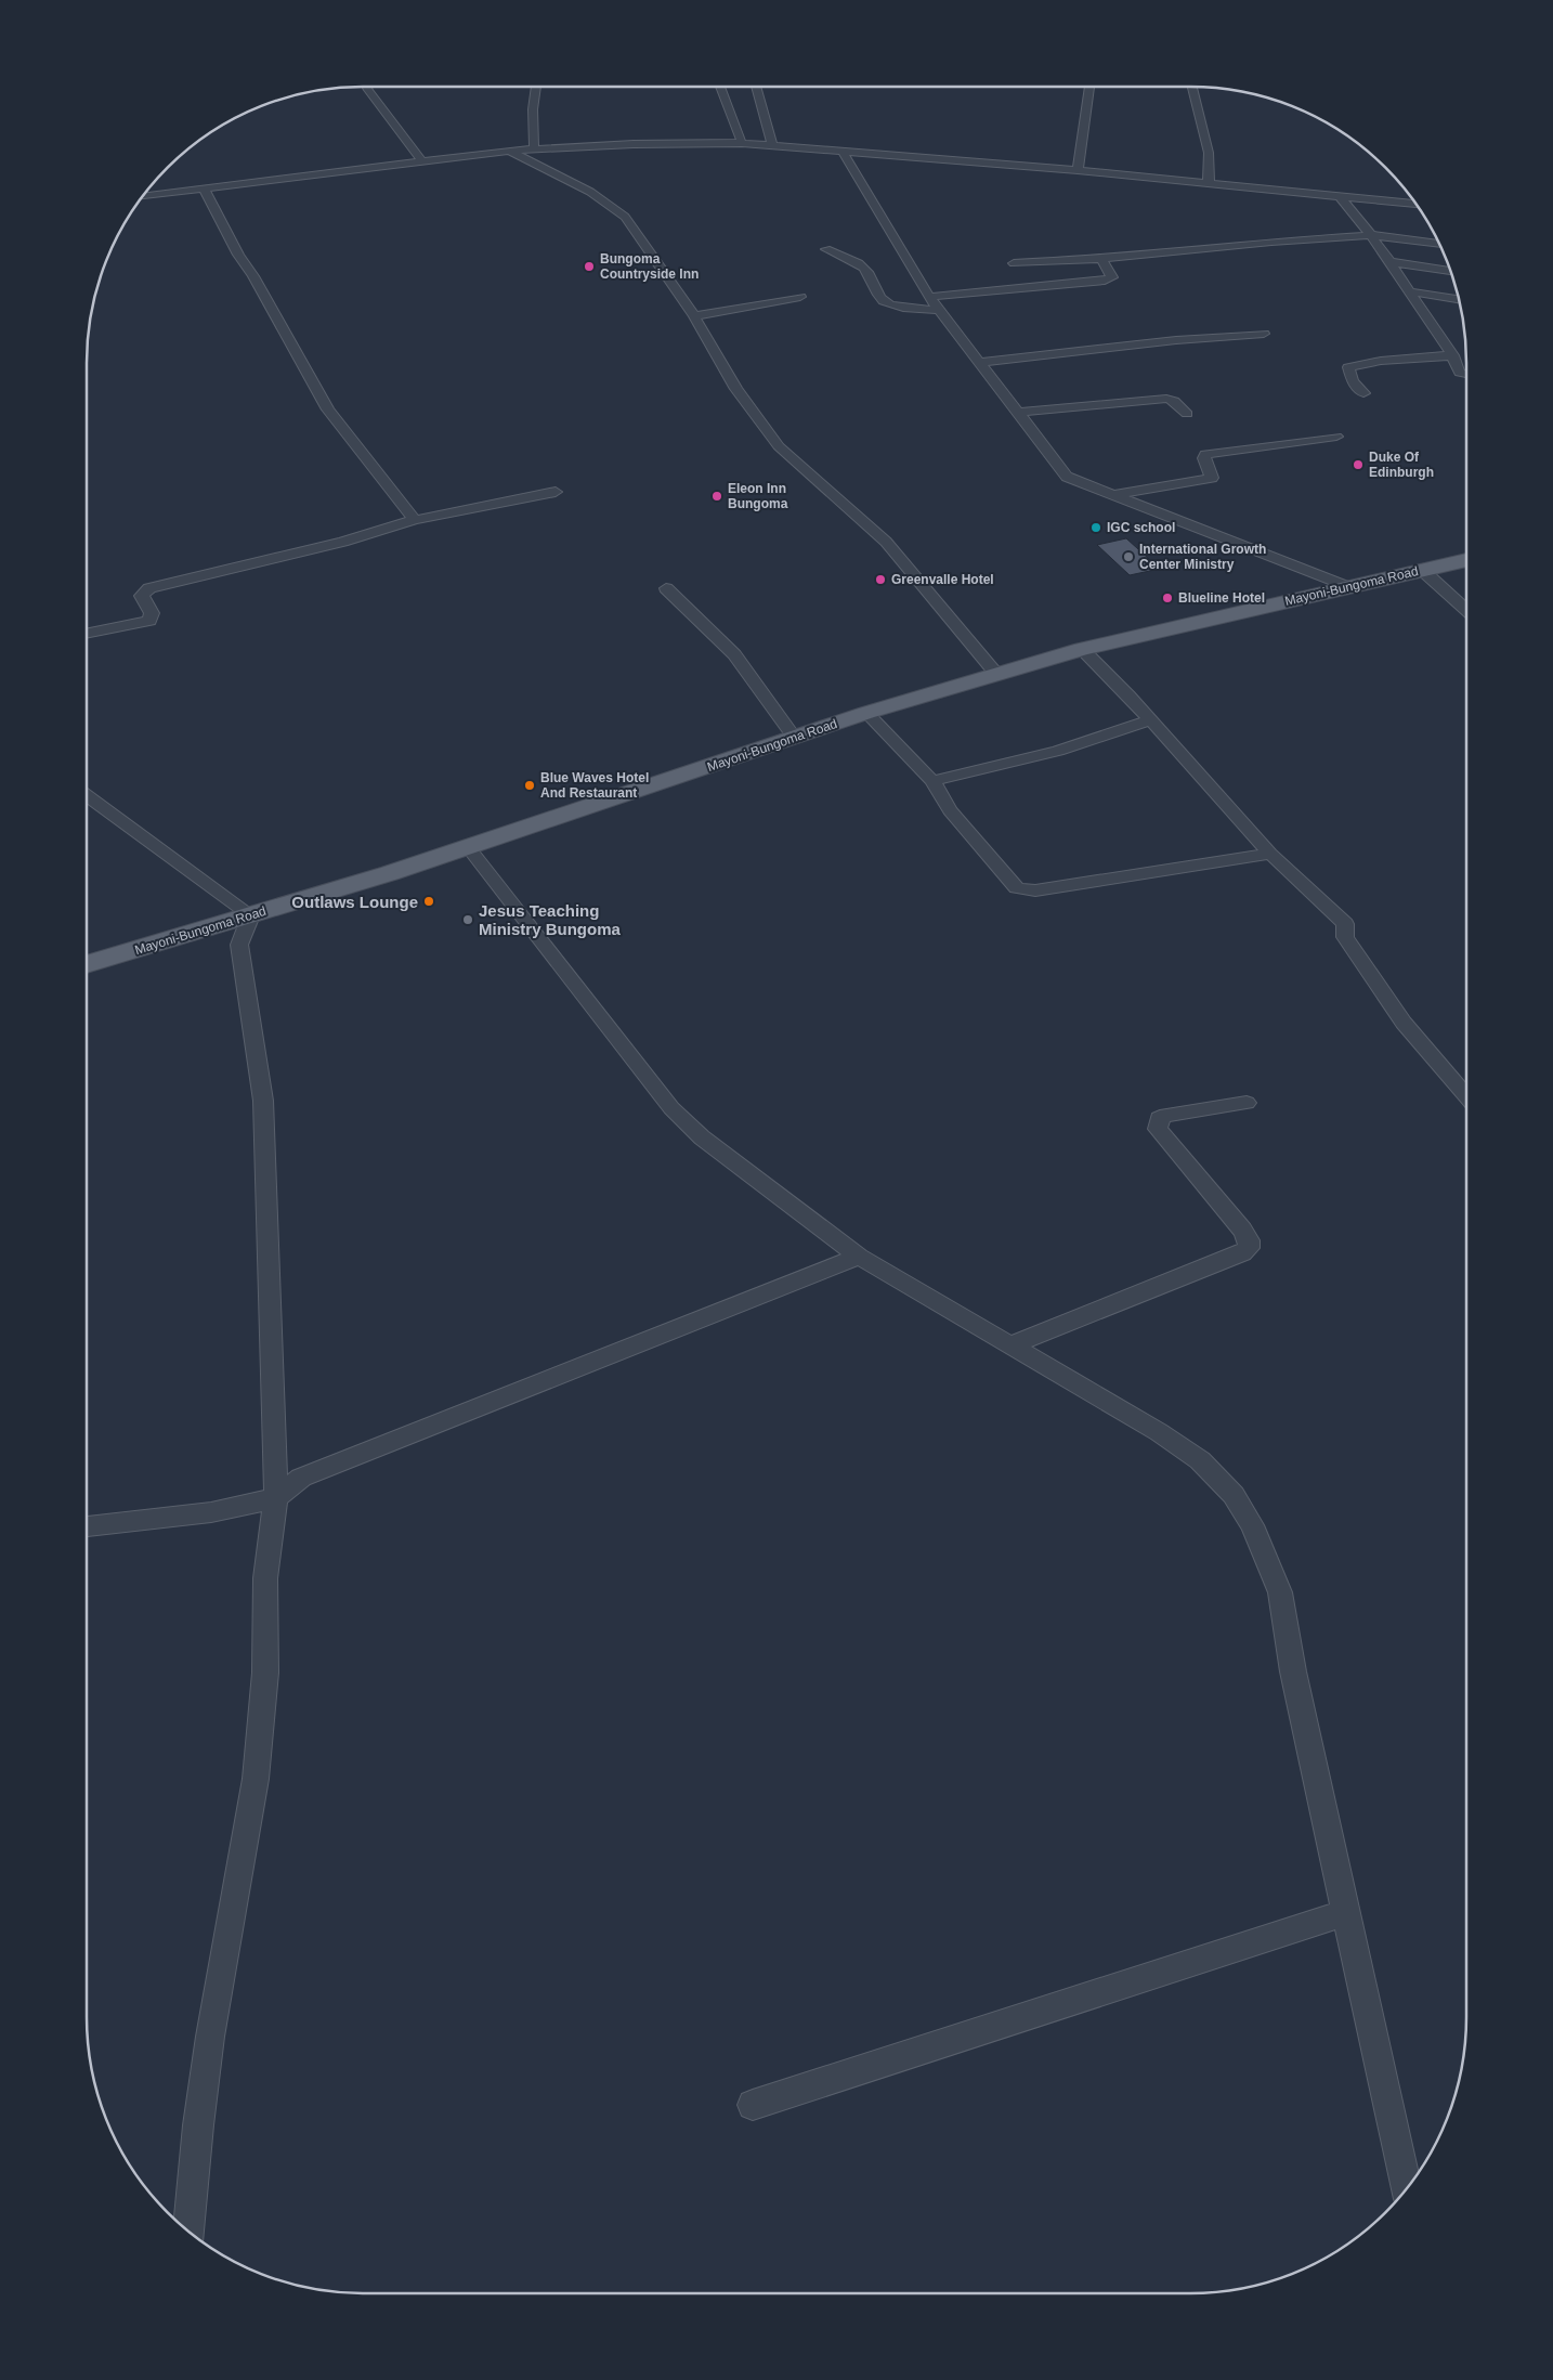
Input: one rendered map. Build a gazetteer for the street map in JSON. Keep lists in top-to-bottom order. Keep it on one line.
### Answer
{"streets":{"main road":["Mayoni-Bungoma Road"]},"places":["Bungoma Countryside Inn","Duke Of Edinburgh","Eleon Inn Bungoma","IGC school","International Growth Center Ministry","Greenvalle Hotel","Blueline Hotel","Blue Waves Hotel And Restaurant","Outlaws Lounge","Jesus Teaching Ministry Bungoma"]}
